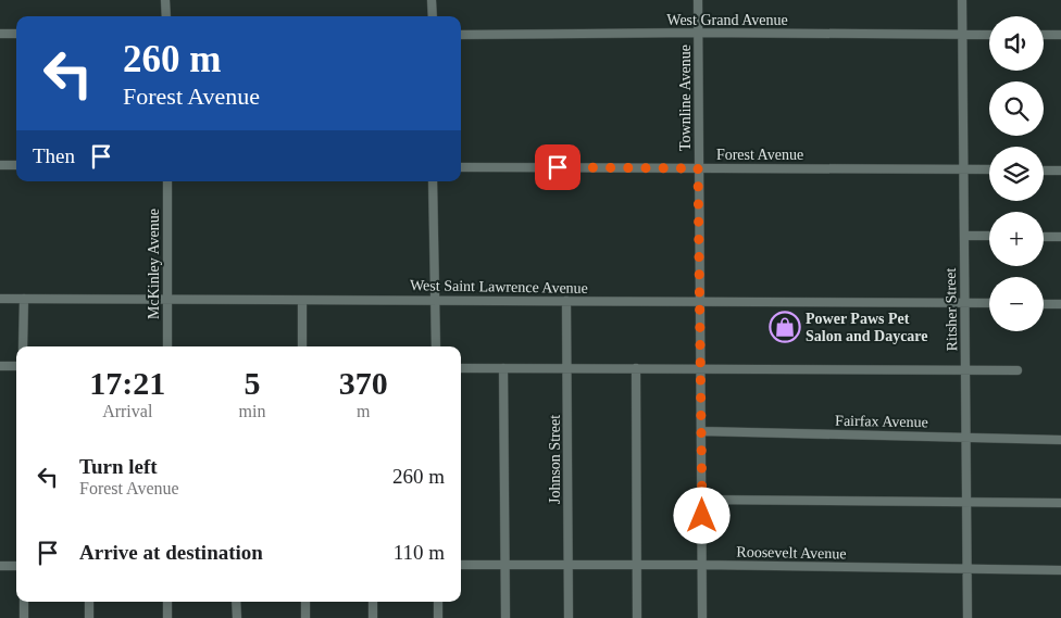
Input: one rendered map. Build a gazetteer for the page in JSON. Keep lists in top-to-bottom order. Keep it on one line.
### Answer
{"streets":{"street":["West Grand Avenue","Townline Avenue","Forest Avenue","McKinley Avenue","West Saint Lawrence Avenue","Ritsher Street","Fairfax Avenue","Johnson Street","Roosevelt Avenue"]},"crossings":[["West Grand Avenue","Townline Avenue"],["West Grand Avenue","Ritsher Street"],["Townline Avenue","Forest Avenue"],["Townline Avenue","West Saint Lawrence Avenue"],["Townline Avenue","Fairfax Avenue"],["Townline Avenue","Roosevelt Avenue"],["Forest Avenue","Ritsher Street"],["McKinley Avenue","West Saint Lawrence Avenue"],["West Saint Lawrence Avenue","Ritsher Street"],["West Saint Lawrence Avenue","Johnson Street"],["Ritsher Street","Fairfax Avenue"],["Ritsher Street","Roosevelt Avenue"],["Johnson Street","Roosevelt Avenue"]],"places":{"shop":["Power Paws Pet Salon and Daycare"]},"page":{"map_buttons":["+","−"],"turn":["260 m","Forest Avenue"],"then":"Then","eta":["17:21","Arrival","5","min","370","m"],"list":[{"name":"Turn left","note":"Forest Avenue","value":"260 m"},{"name":"Arrive at destination","value":"110 m"}]}}
